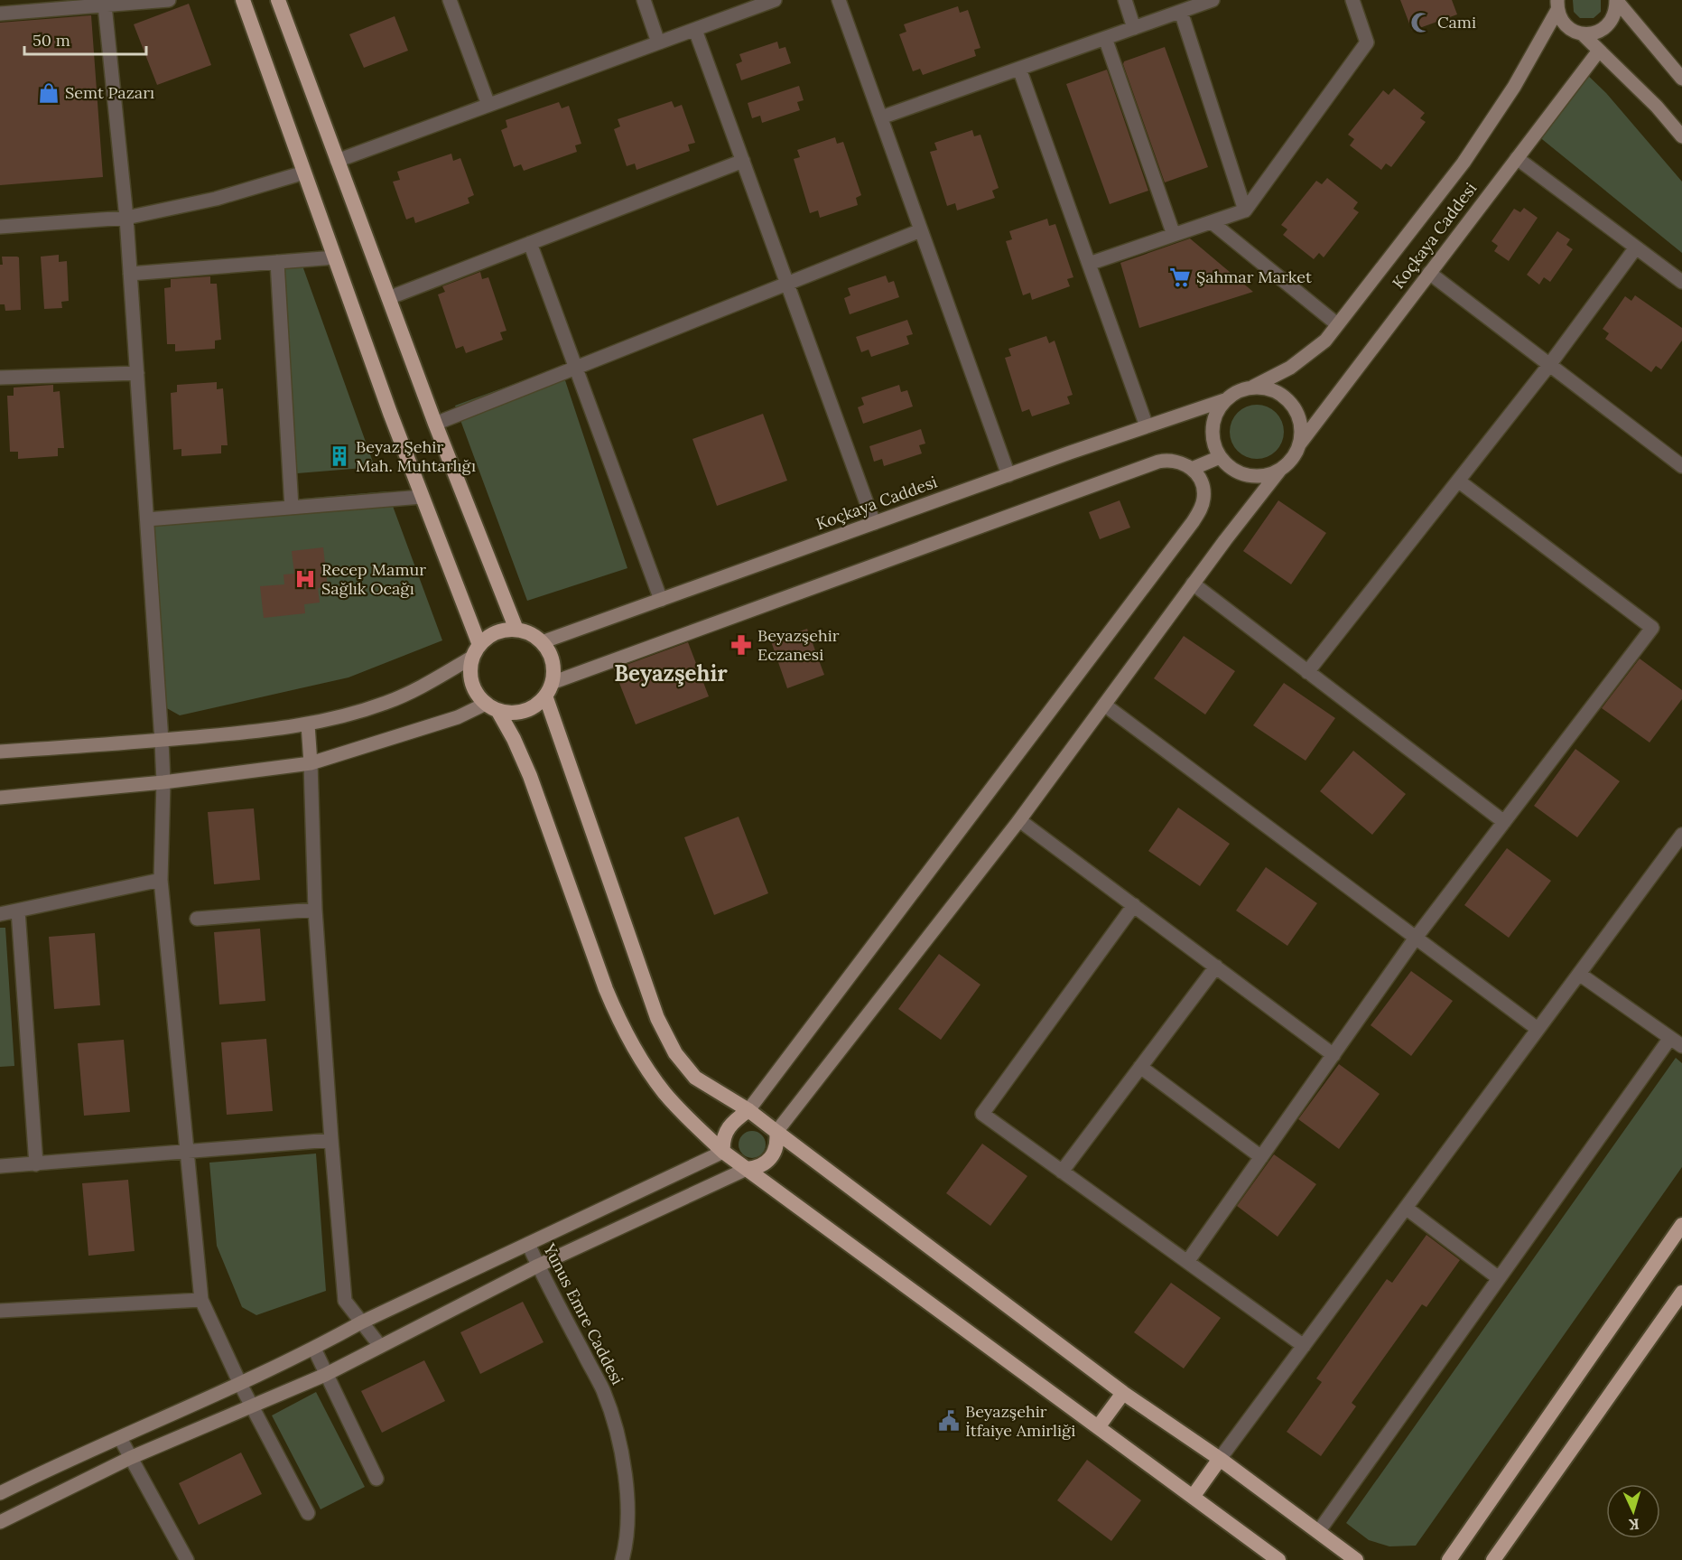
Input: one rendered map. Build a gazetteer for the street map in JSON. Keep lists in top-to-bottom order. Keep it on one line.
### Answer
{"streets":{"main road":["Koçkaya Caddesi"],"street":["Yunus Emre Caddesi"]},"districts":["Beyazşehir"],"places":{"mosque":["Cami"],"shop":["Semt Pazarı"],"supermarket":["Şahmar Market"],"building":["Beyaz Şehir Mah. Muhtarlığı"],"hospital":["Recep Mamur Sağlık Ocağı"],"pharmacy":["Beyazşehir Eczanesi"],"public building":["Beyazşehir İtfaiye Amirliği"]},"scale_bar":"50 m","north":"bottom"}
